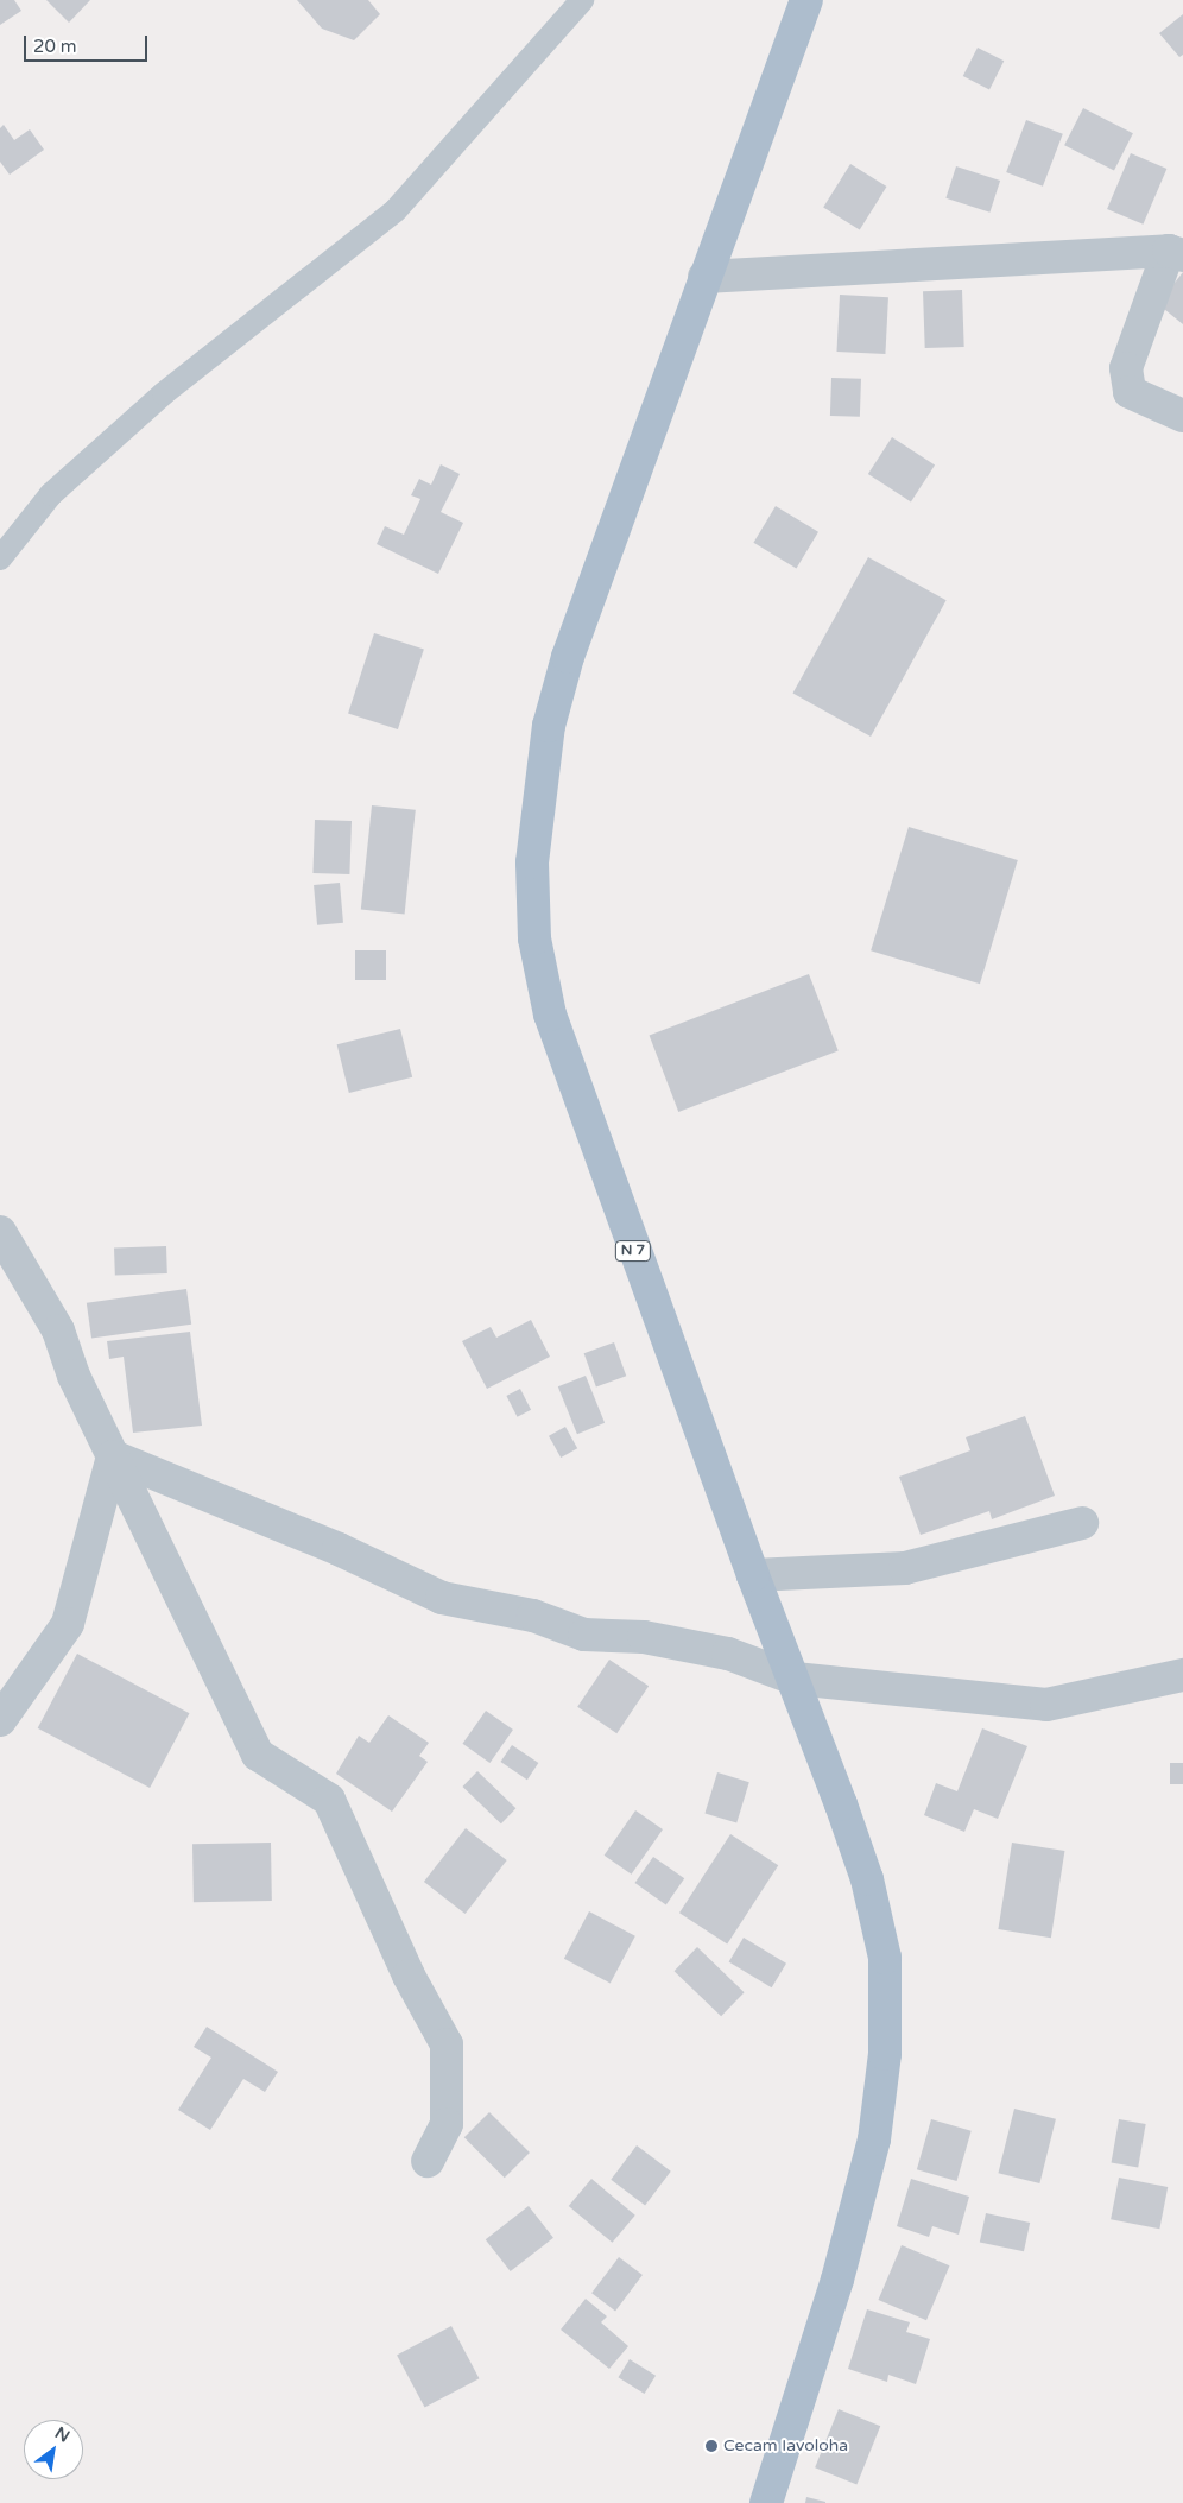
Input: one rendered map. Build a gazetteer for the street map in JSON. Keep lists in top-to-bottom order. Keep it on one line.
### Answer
{"streets":{"main road":["N 7"]},"places":["Cecam Iavoloha"],"scale_bar":"20 m","north":"top right"}
